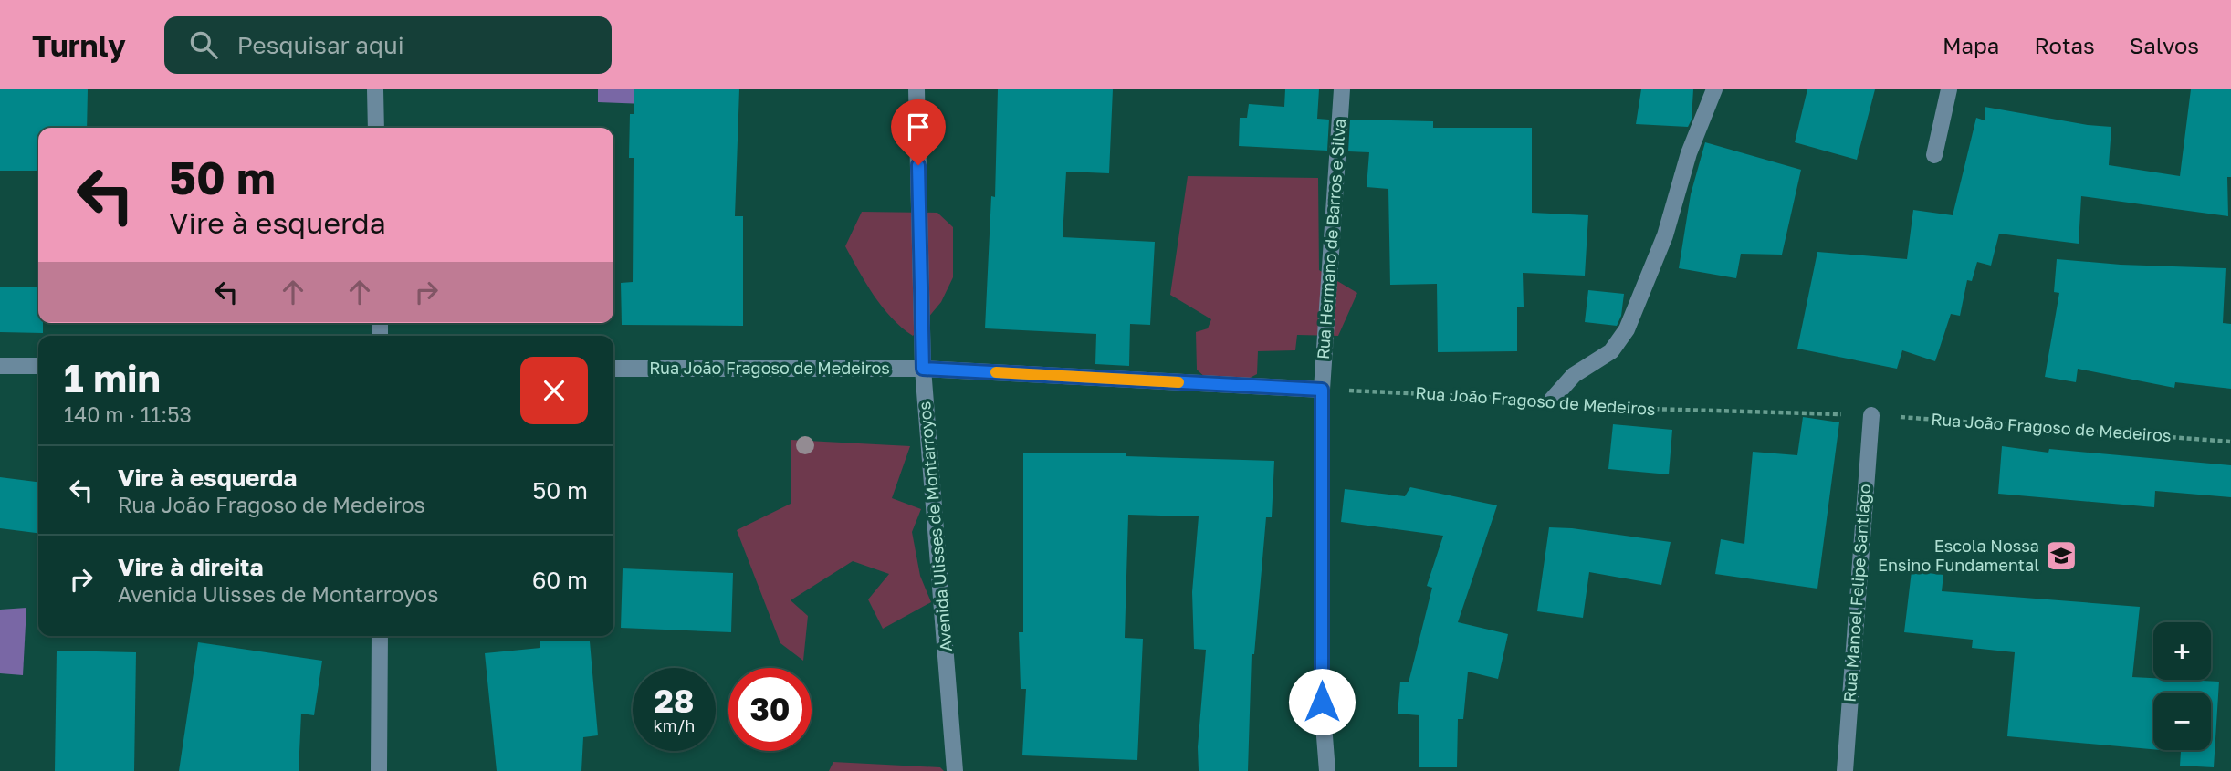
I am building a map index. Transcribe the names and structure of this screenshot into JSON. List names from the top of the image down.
{
  "streets": {
    "street": [
      "Rua Hermano de Barros e Silva",
      "Rua João Fragoso de Medeiros",
      "Avenida Ulisses de Montarroyos",
      "Rua Manoel Felipe Santiago"
    ]
  },
  "crossings": [
    ["Rua Hermano de Barros e Silva", "Rua João Fragoso de Medeiros"],
    ["Rua João Fragoso de Medeiros", "Avenida Ulisses de Montarroyos"],
    ["Rua João Fragoso de Medeiros", "Rua Manoel Felipe Santiago"]
  ],
  "places": {
    "school or university": ["Escola Nossa Ensino Fundamental"]
  },
  "page": {
    "header": "Turnly",
    "search": "Pesquisar aqui",
    "nav": ["Mapa", "Rotas", "Salvos"],
    "turn": ["50 m", "Vire à esquerda"],
    "heading": ["1 min", "140 m · 11:53"],
    "list": [
      {
        "name": "Vire à esquerda",
        "note": "Rua João Fragoso de Medeiros",
        "value": "50 m"
      },
      {
        "name": "Vire à direita",
        "note": "Avenida Ulisses de Montarroyos",
        "value": "60 m"
      }
    ],
    "map_buttons": ["+", "−"],
    "speed": "28 km/h",
    "limit": "30"
  }
}
